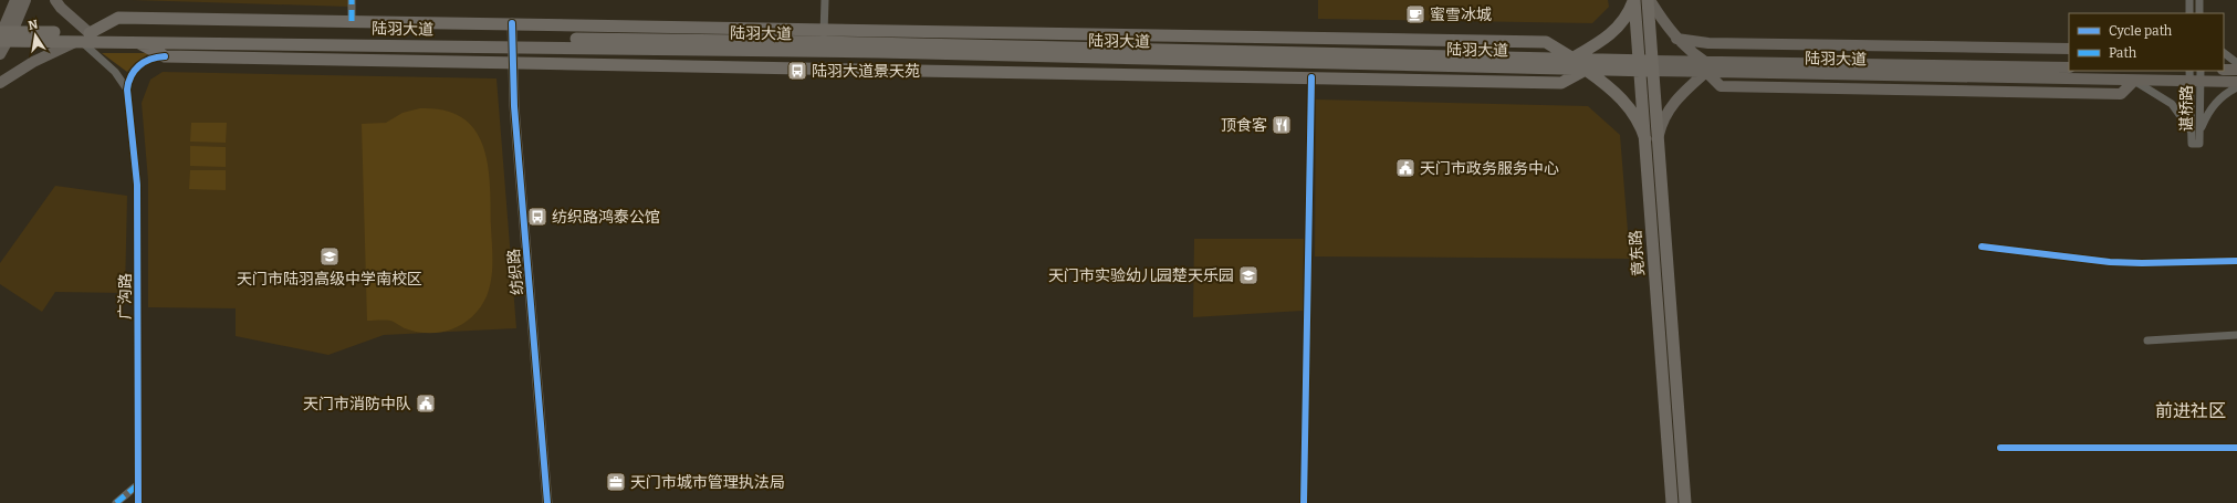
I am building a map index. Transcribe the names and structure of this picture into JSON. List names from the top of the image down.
{
  "streets": {
    "main road": ["陆羽大道", "竟东路"],
    "street": ["谌桥路", "纺织路", "广沟路"]
  },
  "crossings": [
    ["陆羽大道", "谌桥路"],
    ["陆羽大道", "竟东路"],
    ["陆羽大道", "纺织路"]
  ],
  "districts": ["前进社区"],
  "places": {
    "cafe": ["蜜雪冰城"],
    "bus stop": ["陆羽大道景天苑", "纺织路鸿泰公馆"],
    "restaurant": ["顶食客"],
    "public building": ["天门市政务服务中心", "天门市消防中队"],
    "school or university": ["天门市陆羽高级中学南校区", "天门市实验幼儿园楚天乐园"],
    "office": ["天门市城市管理执法局"]
  },
  "legend": ["Cycle path", "Path"],
  "north": "top"
}
